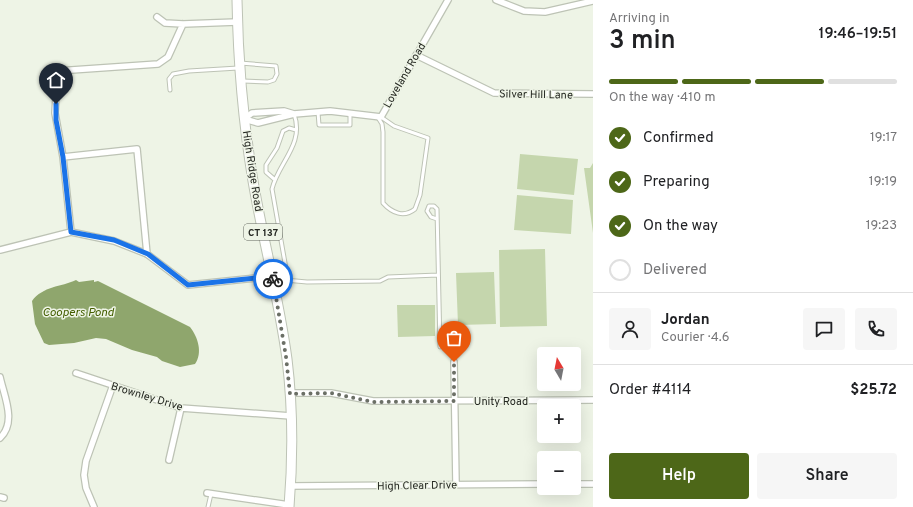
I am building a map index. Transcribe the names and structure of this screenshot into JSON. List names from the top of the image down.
{
  "streets": {
    "main road": ["High Ridge Road", "CT 137"],
    "street": [
      "Loveland Road",
      "Silver Hill Lane",
      "Brownley Drive",
      "Unity Road",
      "High Clear Drive"
    ]
  },
  "crossings": [
    ["Loveland Road", "Silver Hill Lane"],
    ["Loveland Road", "High Ridge Road"],
    ["High Ridge Road", "Brownley Drive"],
    ["High Ridge Road", "Unity Road"],
    ["High Ridge Road", "High Clear Drive"]
  ],
  "water": ["Coopers Pond"],
  "north": "top",
  "page": {
    "heading": ["3 min", "Arriving in", "19:46–19:51"],
    "panel": [
      "Jordan",
      "Courier · 4.6",
      "Order #4114",
      "$25.72"
    ],
    "bar": "On the way · 410 m",
    "list": [
      ["Confirmed", "19:17"],
      ["Preparing", "19:19"],
      ["On the way", "19:23"],
      "Delivered"
    ],
    "map_buttons": ["+", "−"],
    "buttons": ["Help", "Share"]
  }
}
